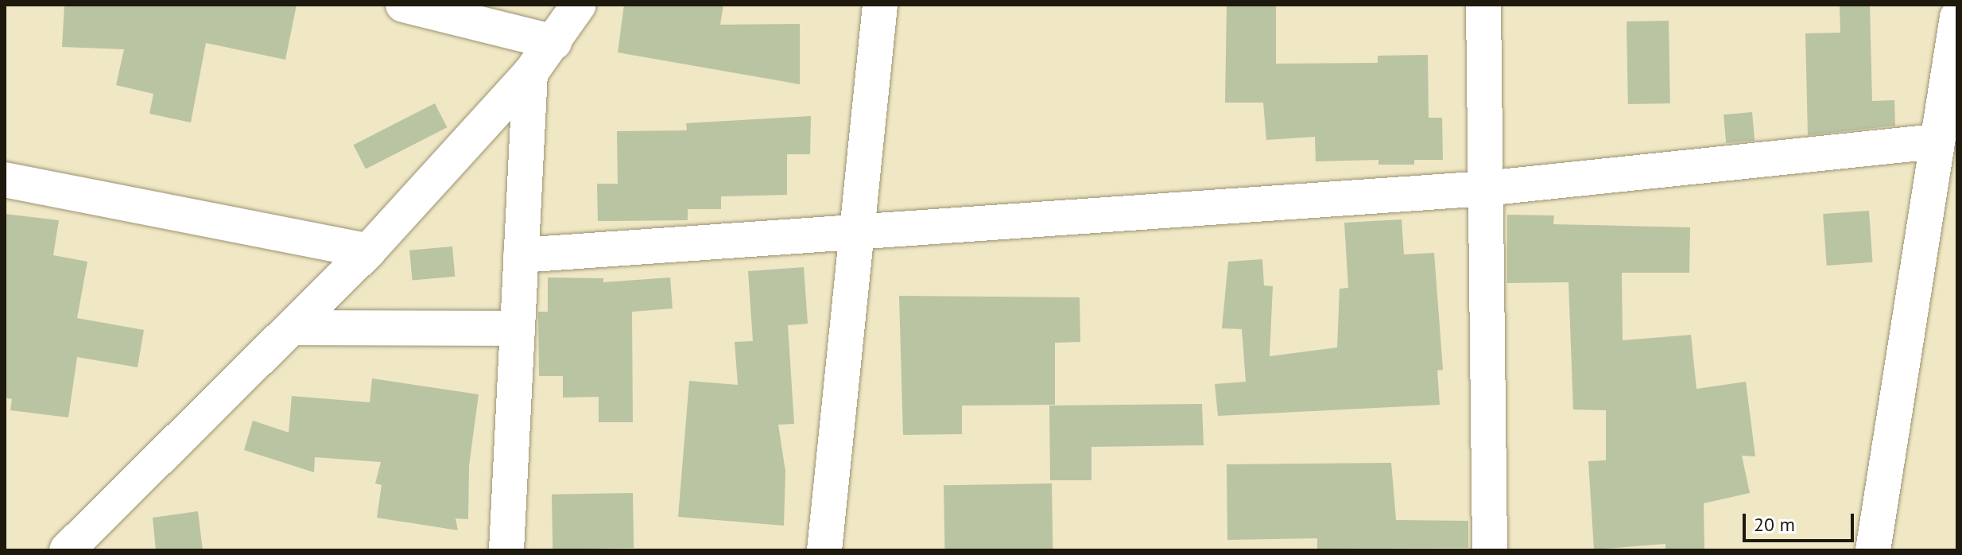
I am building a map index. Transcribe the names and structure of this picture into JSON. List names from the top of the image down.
{
  "scale_bar": "20 m"
}
